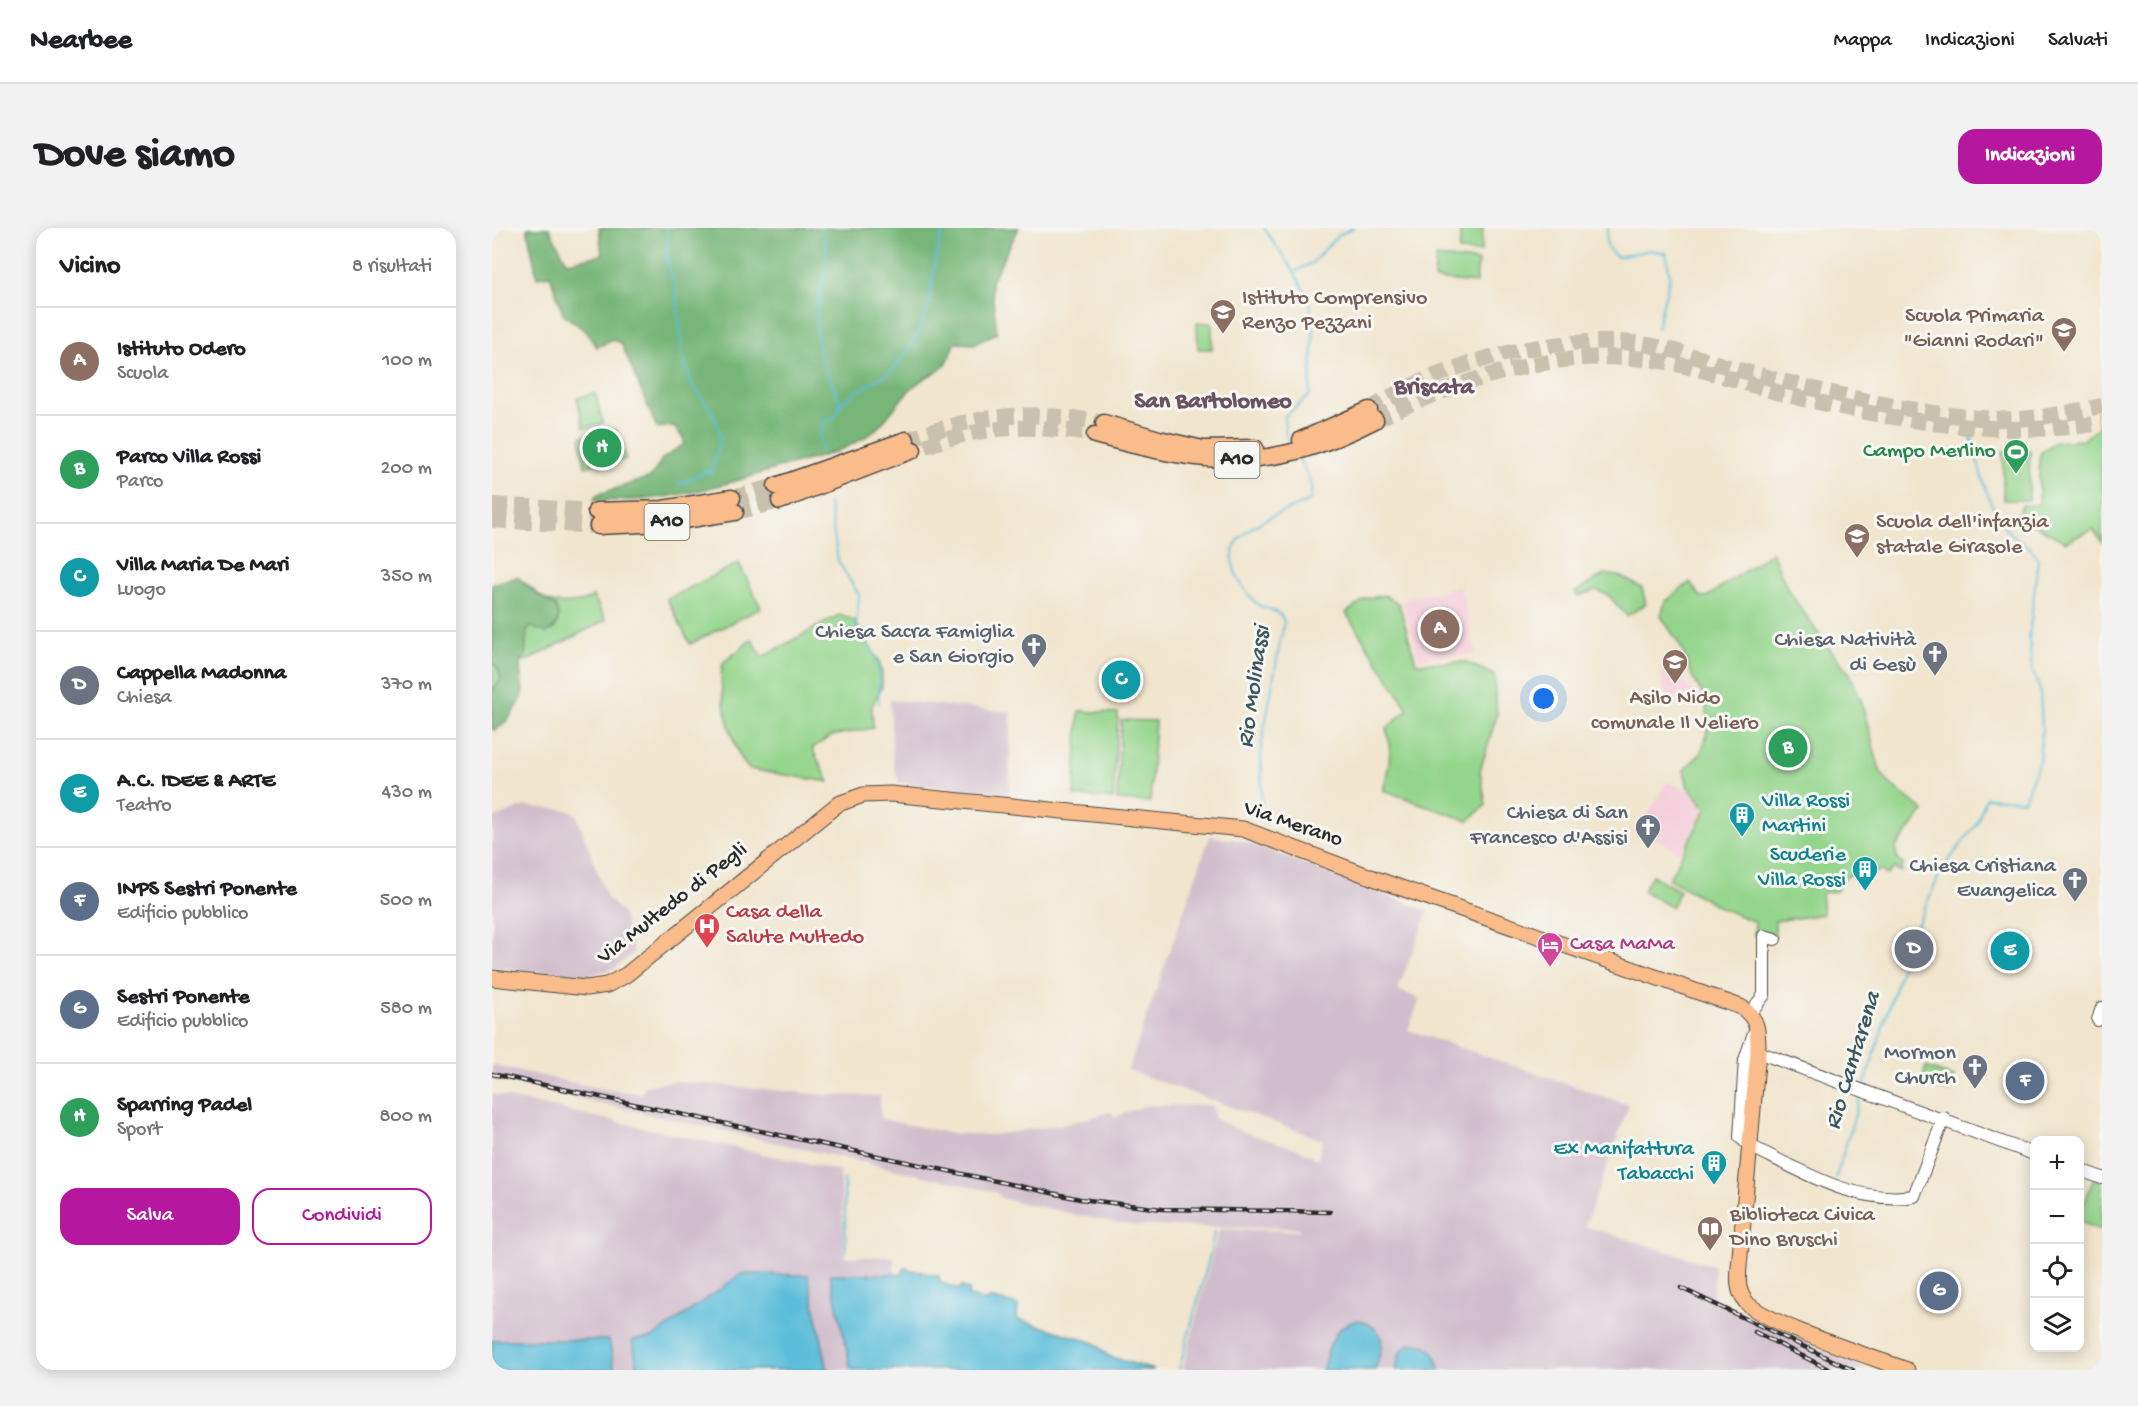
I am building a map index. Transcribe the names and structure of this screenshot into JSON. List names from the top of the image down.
{
  "streets": {
    "highway": ["A10"],
    "main road": ["Via Merano", "Via Multedo di Pegli"]
  },
  "crossings": [
    ["Via Merano", "Via Multedo di Pegli"]
  ],
  "districts": ["Briscata", "San Bartolomeo"],
  "water": ["Rio Molinassi", "Rio Cantarena"],
  "places": {
    "school or university": [
      "Istituto Comprensivo Renzo Pezzani",
      "Scuola Primaria \"Gianni Rodari\"",
      "Scuola dell'infanzia statale Girasole",
      "Asilo Nido comunale Il Veliero"
    ],
    "sports": ["Campo Merlino"],
    "church": [
      "Chiesa Sacra Famiglia e San Giorgio",
      "Chiesa Natività di Gesù",
      "Chiesa di San Francesco d'Assisi",
      "Chiesa Cristiana Evangelica",
      "Mormon Church"
    ],
    "building": ["Villa Rossi Martini", "Scuderie Villa Rossi", "Ex Manifattura Tabacchi"],
    "hospital": ["Casa della Salute Multedo"],
    "hotel": ["Casa MaMa"],
    "library": ["Biblioteca Civica Dino Bruschi"]
  },
  "page": {
    "header": "Nearbee",
    "nav": ["Mappa", "Indicazioni", "Salvati"],
    "buttons": [
      "Indicazioni",
      ["Salva", "Condividi"]
    ],
    "title": "Dove siamo",
    "heading": ["Vicino", "8 risultati"],
    "list": [
      {
        "mark": "A",
        "name": "Istituto Odero",
        "note": "Scuola",
        "value": "100 m"
      },
      {
        "mark": "B",
        "name": "Parco Villa Rossi",
        "note": "Parco",
        "value": "200 m"
      },
      {
        "mark": "C",
        "name": "Villa Maria De Mari",
        "note": "Luogo",
        "value": "350 m"
      },
      {
        "mark": "D",
        "name": "Cappella Madonna",
        "note": "Chiesa",
        "value": "370 m"
      },
      {
        "mark": "E",
        "name": "A.C. IDEE & ARTE",
        "note": "Teatro",
        "value": "430 m"
      },
      {
        "mark": "F",
        "name": "INPS Sestri Ponente",
        "note": "Edificio pubblico",
        "value": "500 m"
      },
      {
        "mark": "G",
        "name": "Sestri Ponente",
        "note": "Edificio pubblico",
        "value": "580 m"
      },
      {
        "mark": "H",
        "name": "Sparring Padel",
        "note": "Sport",
        "value": "800 m"
      }
    ],
    "pins": [
      "H",
      "A",
      "C",
      "B",
      "D",
      "E",
      "F",
      "G"
    ],
    "map_buttons": ["+", "−"]
  }
}
